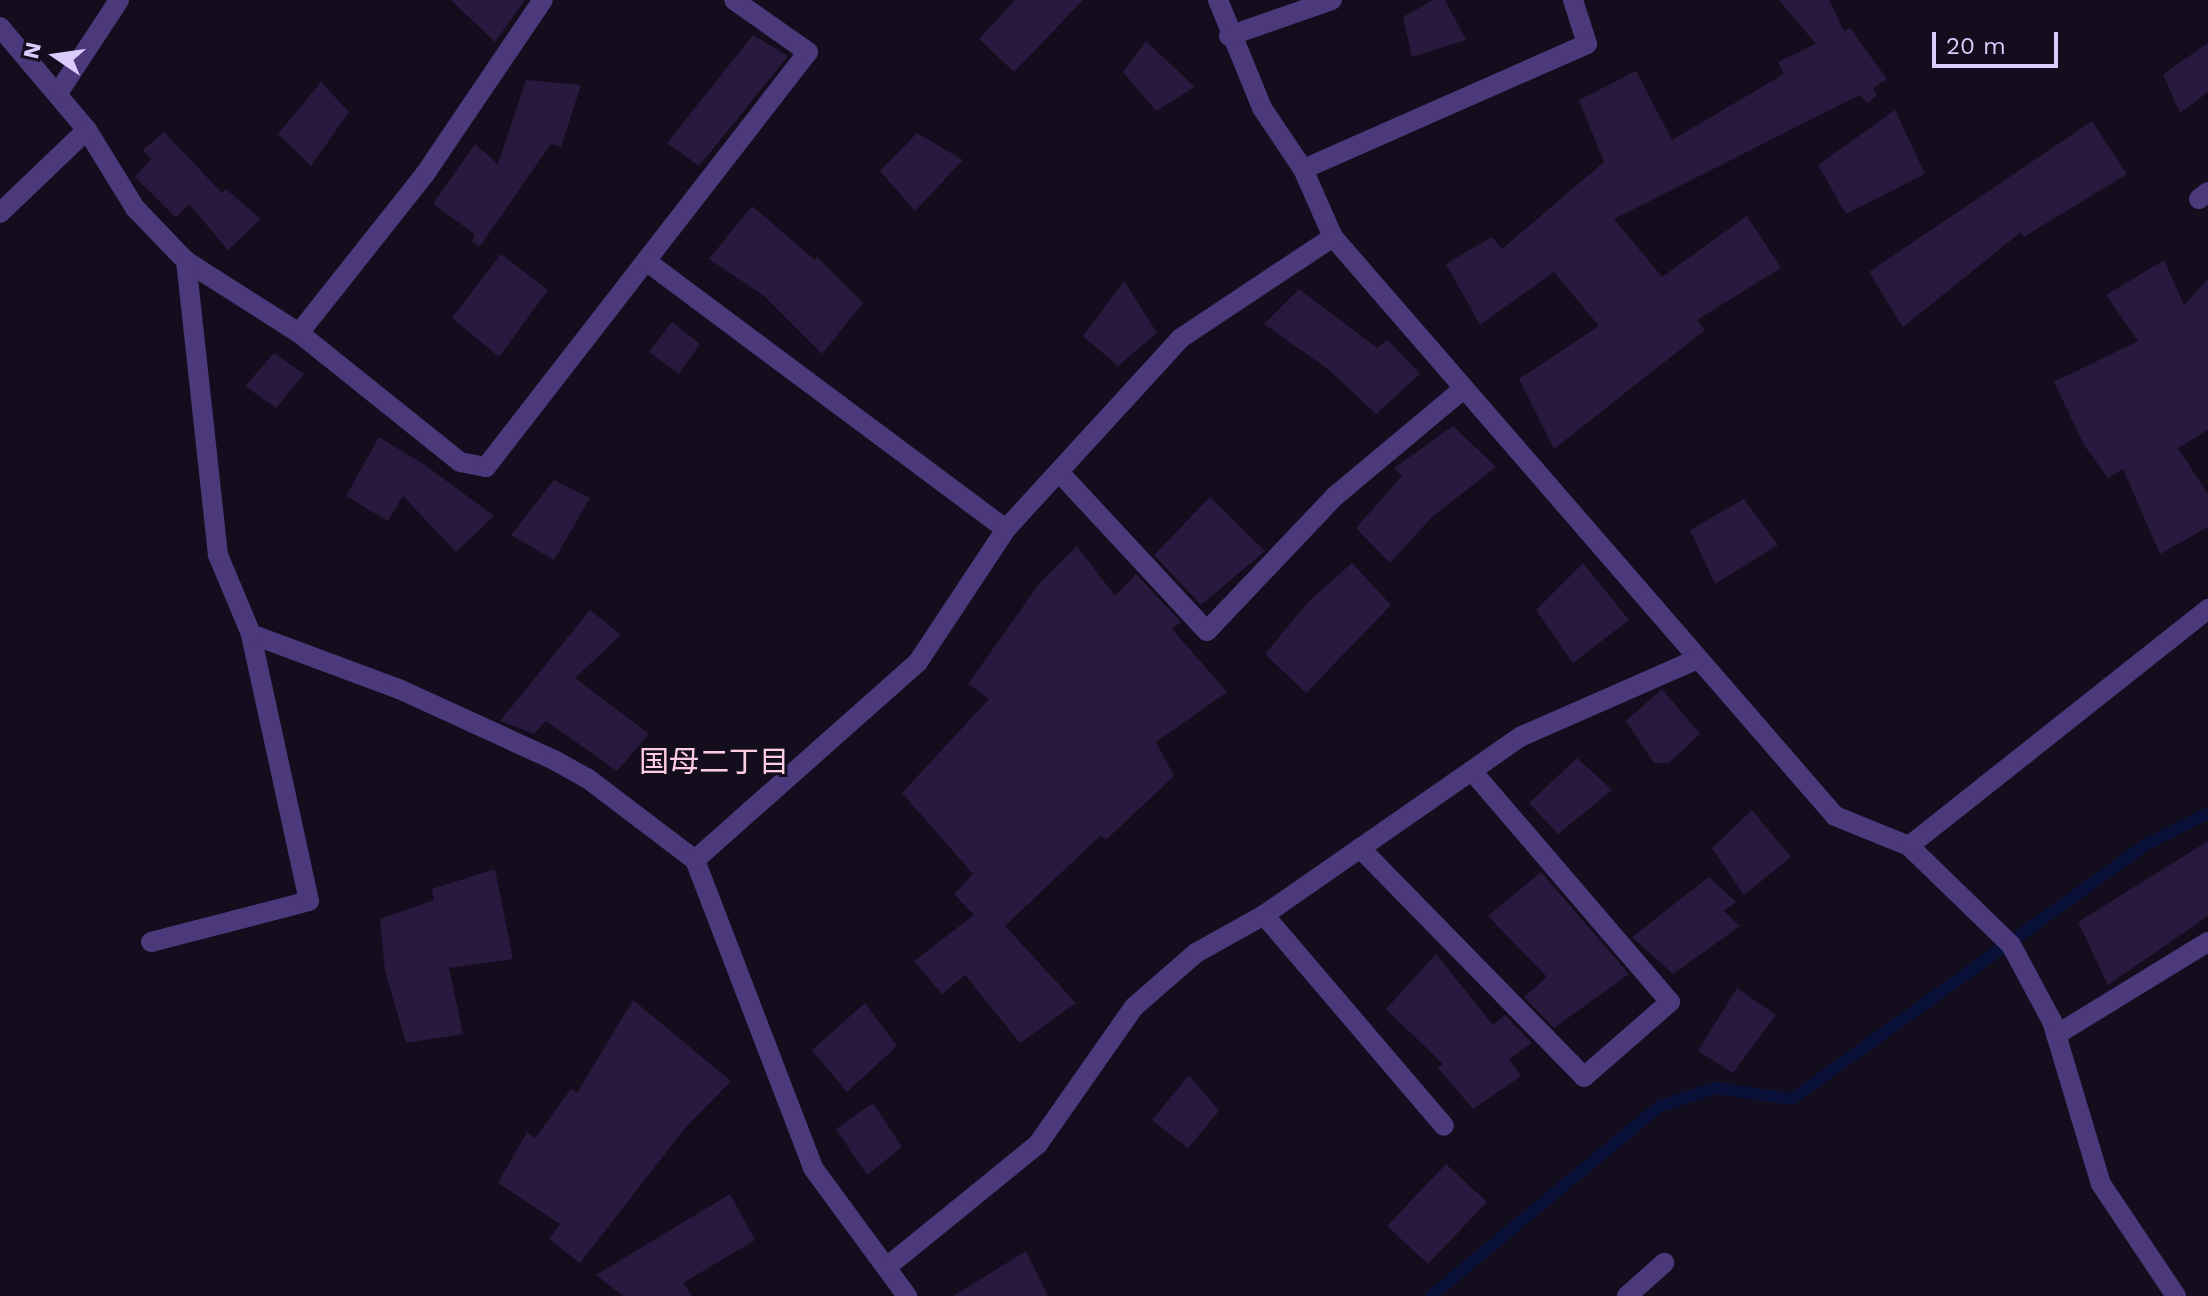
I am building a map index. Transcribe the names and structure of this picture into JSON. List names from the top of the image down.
{
  "districts": ["国母二丁目"],
  "scale_bar": "20 m",
  "north": "left"
}
